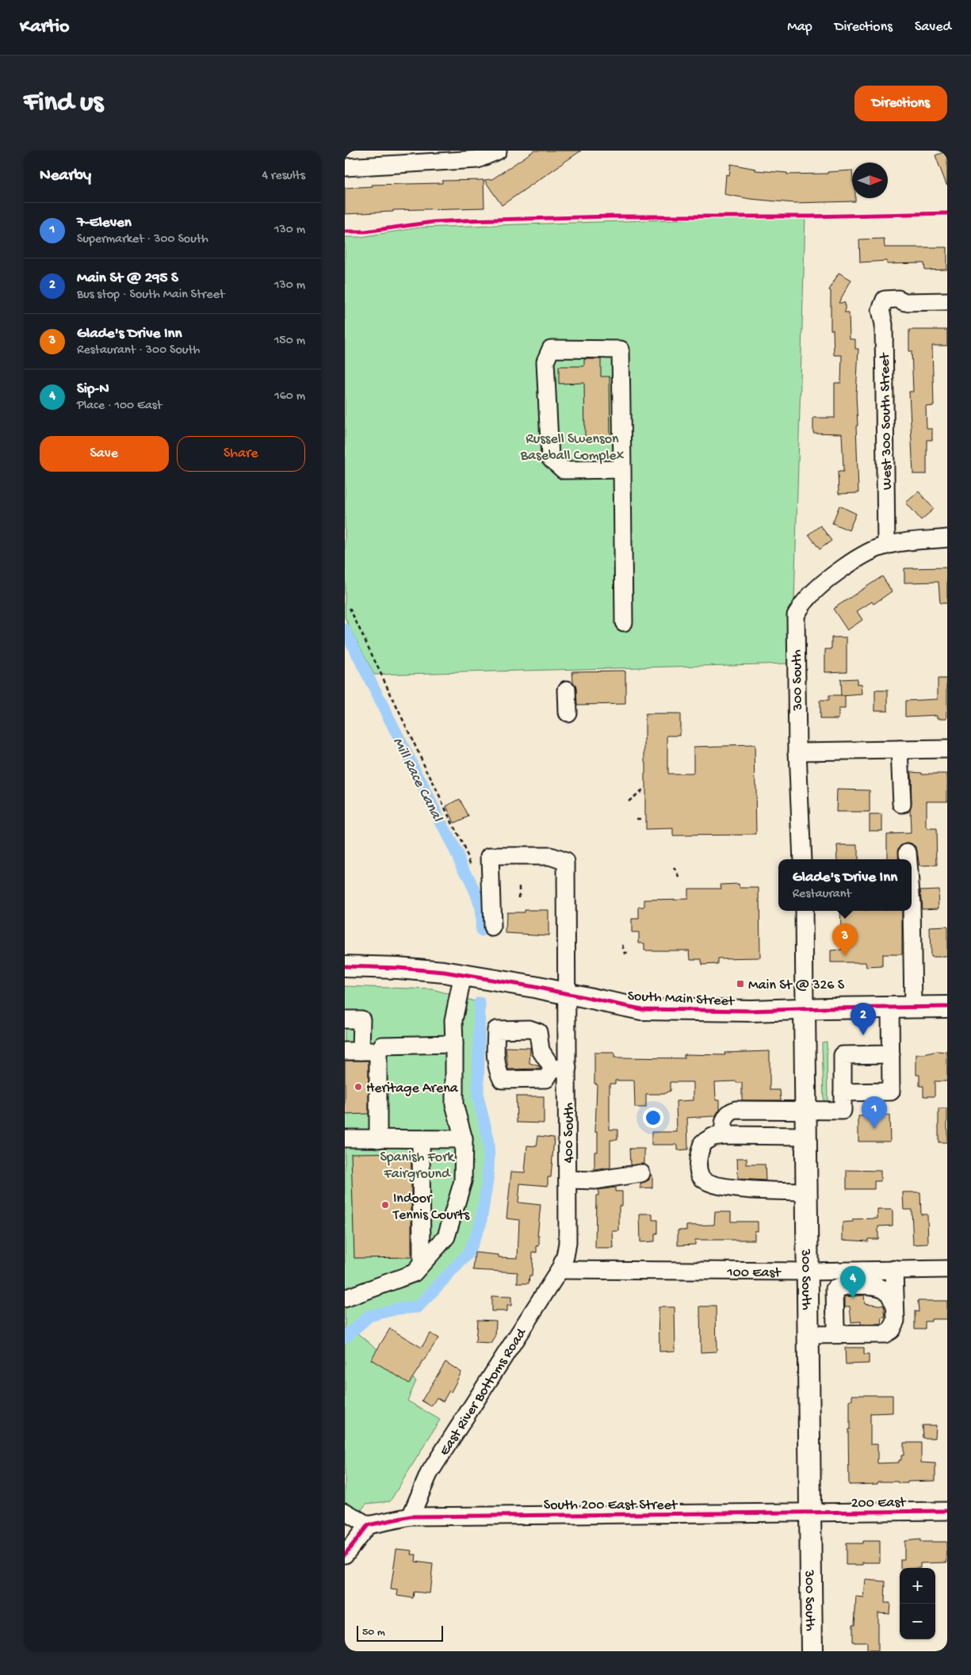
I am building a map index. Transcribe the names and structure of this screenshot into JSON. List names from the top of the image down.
{
  "streets": {
    "main road": ["300 South", "South Main Street"],
    "street": [
      "West 300 South Street",
      "400 South",
      "100 East",
      "East River Bottoms Road",
      "200 East",
      "South 200 East Street"
    ]
  },
  "crossings": [
    ["West 300 South Street", "300 South"],
    ["300 South", "South Main Street"],
    ["300 South", "100 East"],
    ["300 South", "200 East"],
    ["300 South", "South 200 East Street"],
    ["South Main Street", "400 South"],
    ["400 South", "100 East"],
    ["400 South", "East River Bottoms Road"],
    ["100 East", "East River Bottoms Road"],
    ["East River Bottoms Road", "South 200 East Street"],
    ["200 East", "South 200 East Street"]
  ],
  "water": ["Mill Race Canal"],
  "parks": ["Russell Swenson Baseball Complex", "Spanish Fork Fairground"],
  "places": {
    "transit": ["Main St @ 326 S"],
    "other": ["Heritage Arena", "Indoor Tennis Courts"]
  },
  "scale_bar": "50 m",
  "north": "right",
  "page": {
    "header": "Kartio",
    "nav": ["Map", "Directions", "Saved"],
    "buttons": [
      "Directions",
      ["Save", "Share"]
    ],
    "title": "Find us",
    "heading": ["Nearby", "4 results"],
    "list": [
      {
        "mark": "1",
        "name": "7-Eleven",
        "note": "Supermarket · 300 South",
        "value": "130 m"
      },
      {
        "mark": "2",
        "name": "Main St @ 295 S",
        "note": "Bus stop · South Main Street",
        "value": "130 m"
      },
      {
        "mark": "3",
        "name": "Glade's Drive Inn",
        "note": "Restaurant · 300 South",
        "value": "150 m"
      },
      {
        "mark": "4",
        "name": "Sip-N",
        "note": "Place · 100 East",
        "value": "160 m"
      }
    ],
    "popup": ["Glade's Drive Inn", "Restaurant"],
    "pins": [
      "3",
      "2",
      "1",
      "4"
    ],
    "map_buttons": ["+", "−"],
    "scale": "50 m"
  }
}
